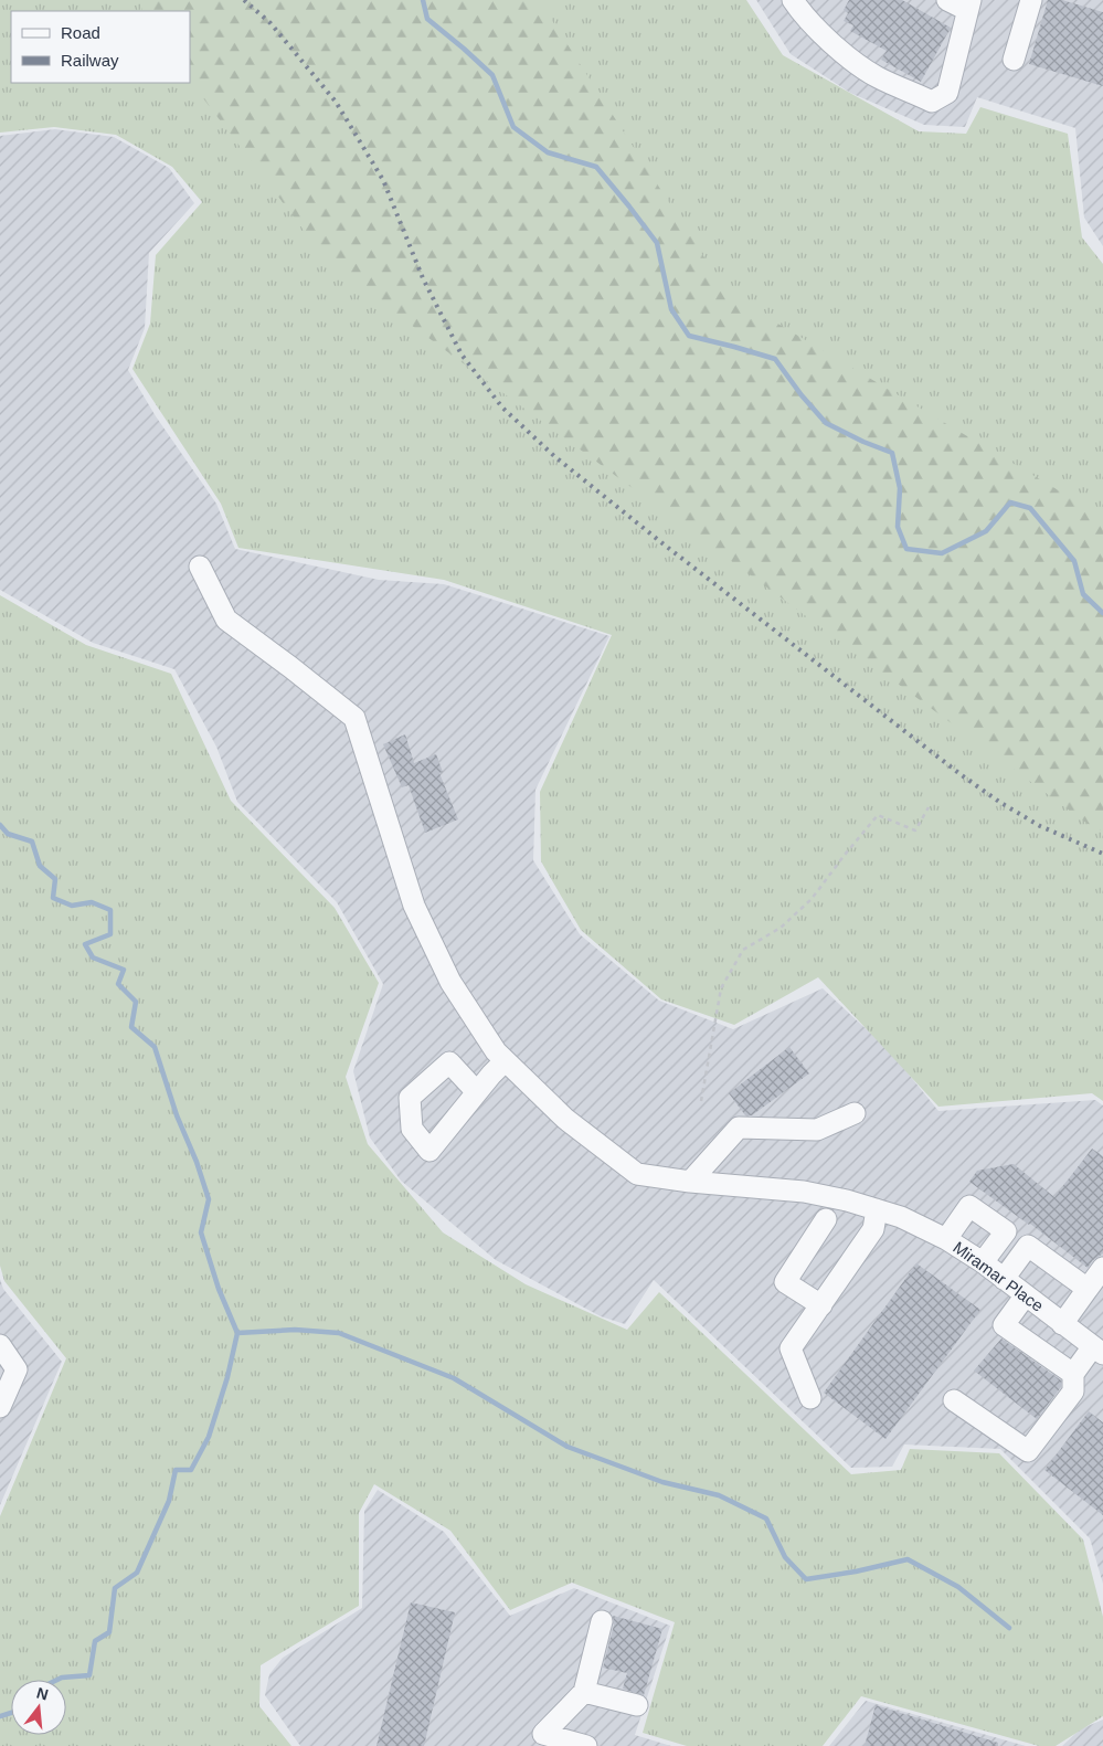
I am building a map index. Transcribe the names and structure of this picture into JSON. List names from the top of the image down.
{
  "streets": {
    "street": ["Miramar Place"]
  },
  "legend": ["Road", "Railway"],
  "north": "top"
}
